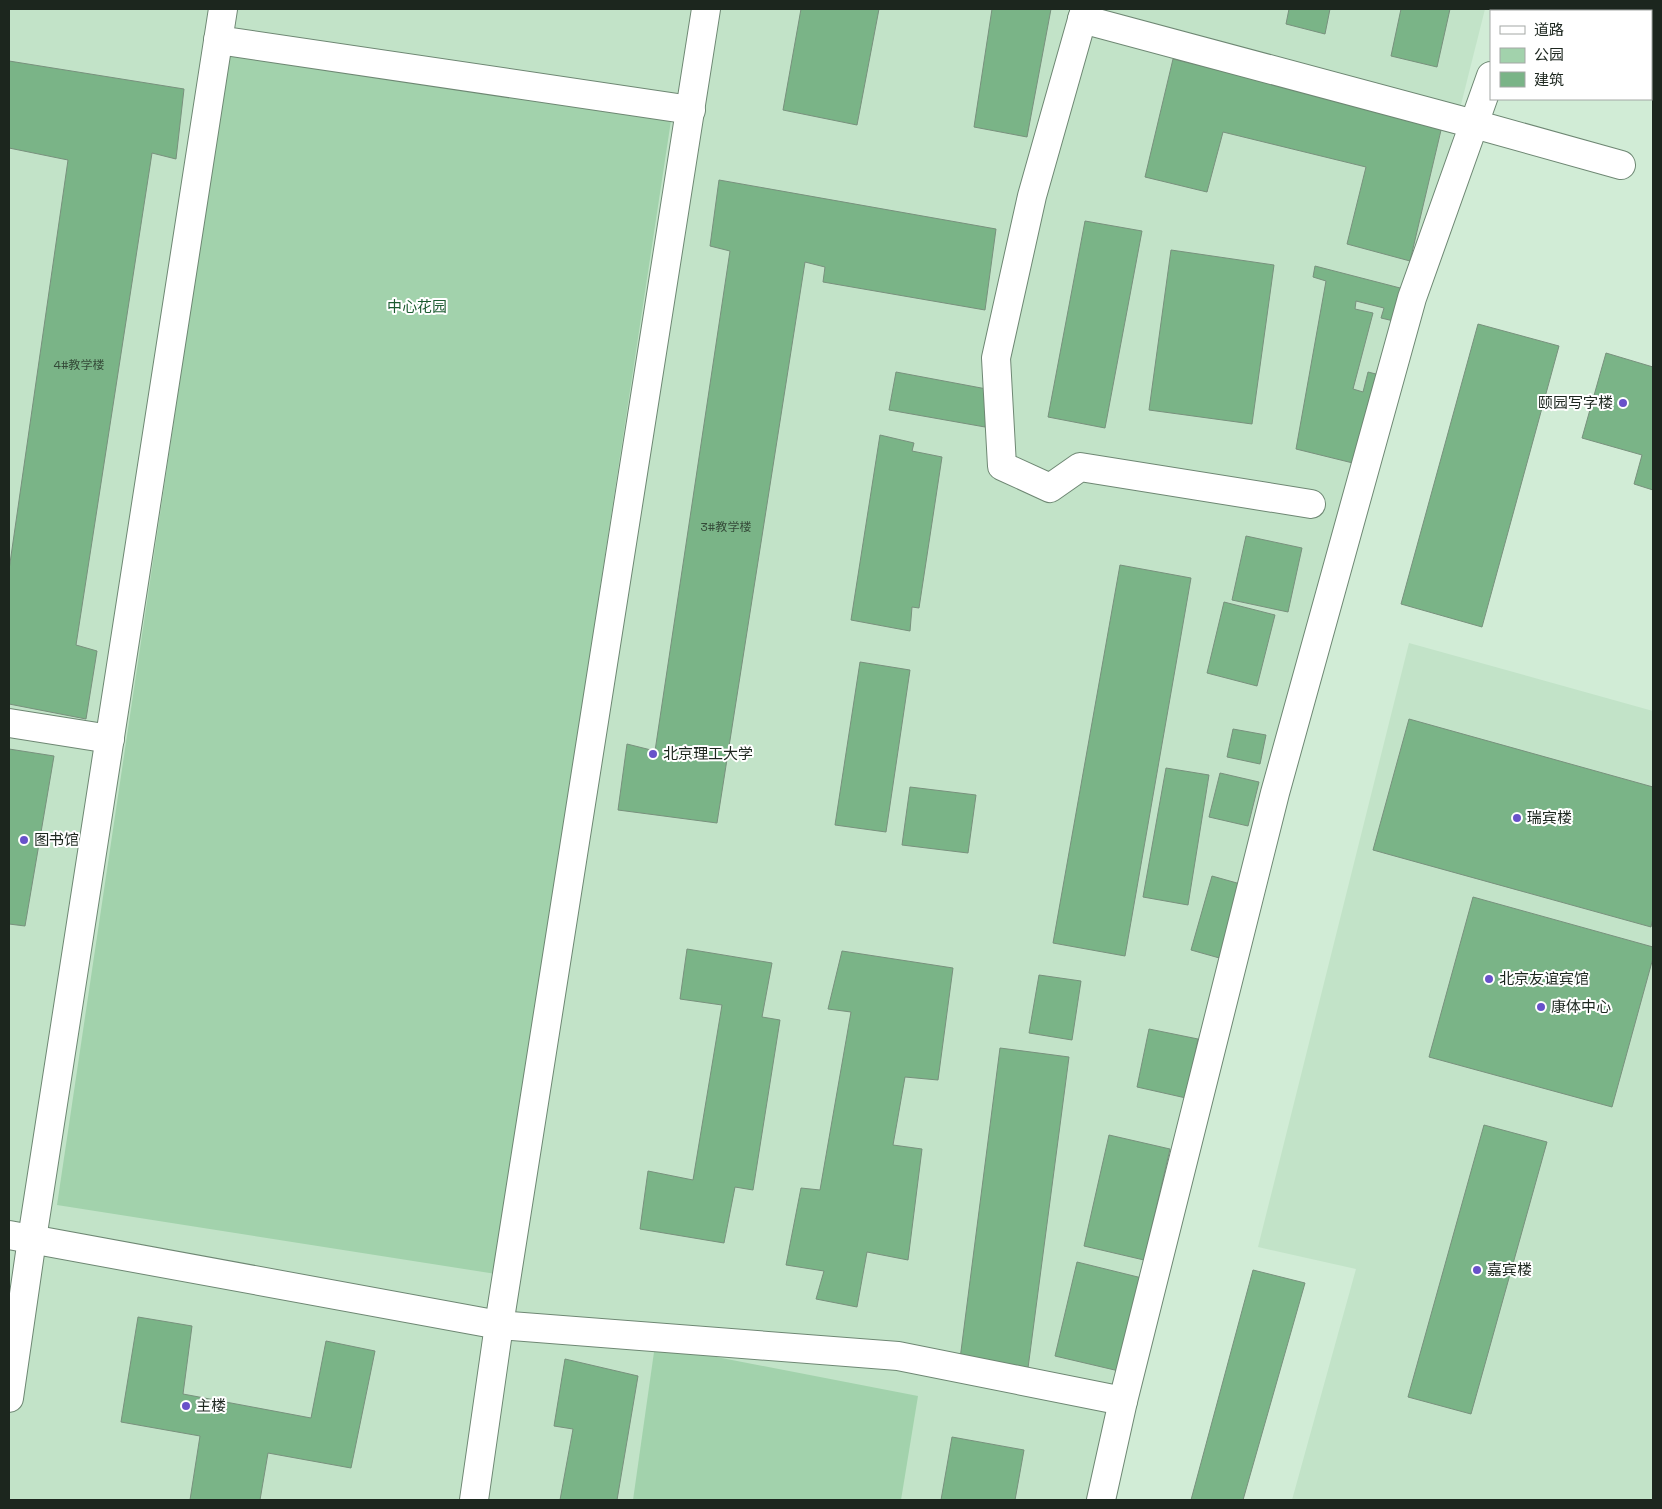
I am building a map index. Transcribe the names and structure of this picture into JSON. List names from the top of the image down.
{
  "parks": ["中心花园"],
  "places": [
    "颐园写字楼",
    "北京理工大学",
    "瑞宾楼",
    "图书馆",
    "北京友谊宾馆",
    "康体中心",
    "嘉宾楼",
    "主楼"
  ],
  "house_numbers": ["4#教学楼", "3#教学楼"],
  "legend": ["道路", "公园", "建筑"]
}
